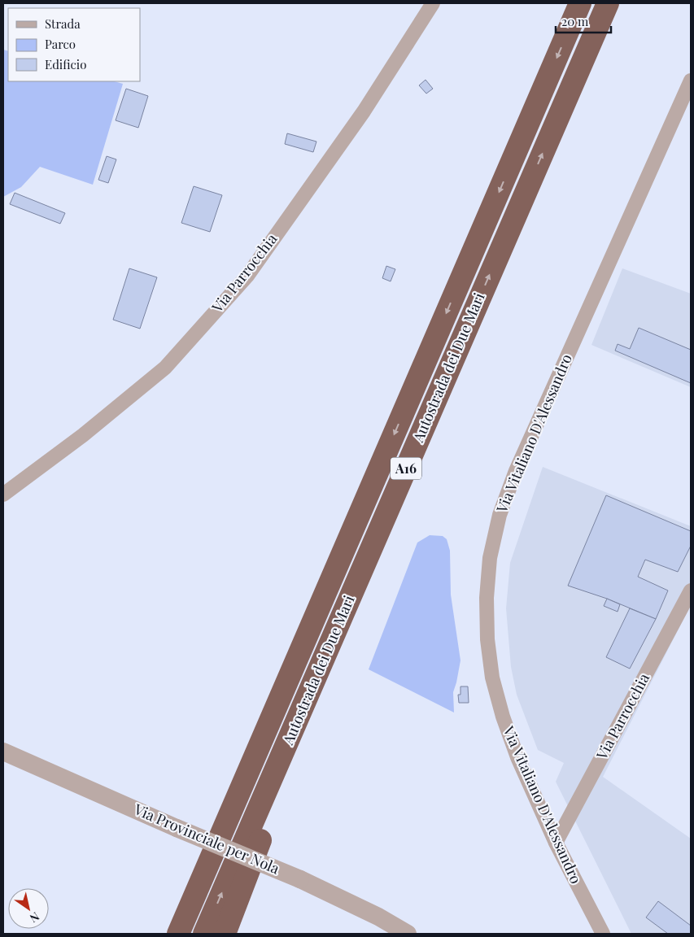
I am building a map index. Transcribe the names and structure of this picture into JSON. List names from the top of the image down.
{
  "streets": {
    "highway": ["Autostrada dei Due Mari", "A16"],
    "street": ["Via Parrocchia", "Via Vitaliano D'Alessandro", "Via Provinciale per Nola"]
  },
  "crossings": [
    ["Via Parrocchia", "Via Vitaliano D'Alessandro"]
  ],
  "legend": ["Strada", "Parco", "Edificio"],
  "scale_bar": "20 m",
  "north": "bottom right"
}
